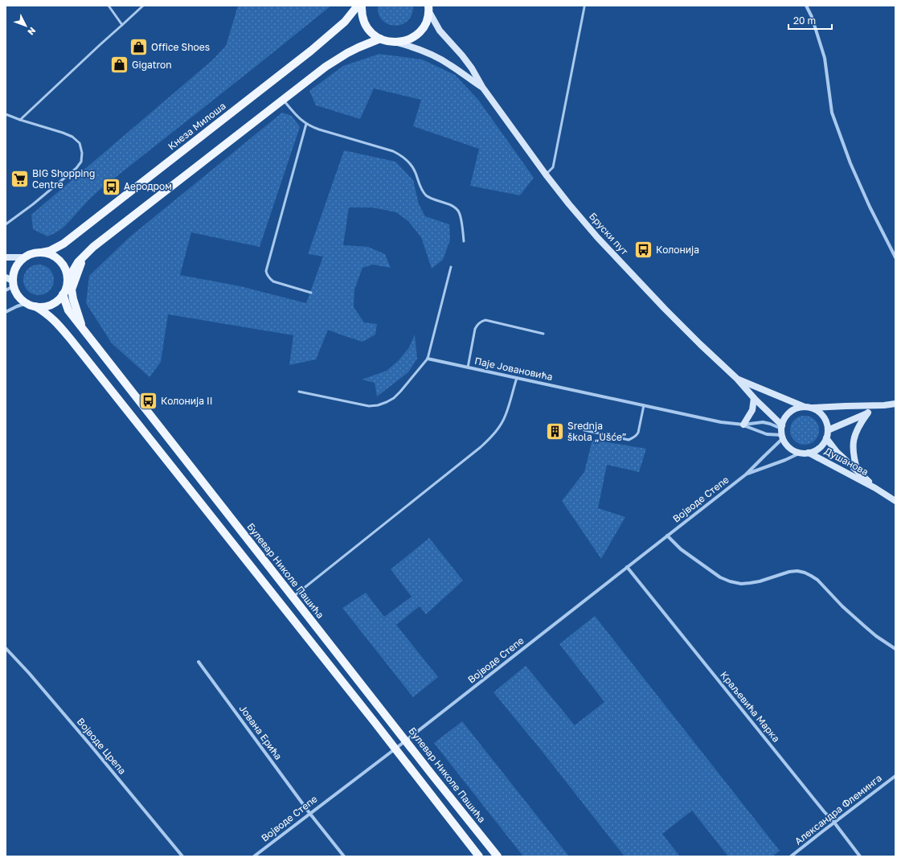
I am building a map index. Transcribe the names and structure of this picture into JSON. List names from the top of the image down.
{
  "streets": {
    "main road": [
      "Кнеза Милоша",
      "Бруски пут",
      "Душанова",
      "Булевар Николе Пашића"
    ],
    "street": [
      "Паје Јовановића",
      "Војводе Степе",
      "Краљевића Марка",
      "Јована Ерића",
      "Војводе Црепа",
      "Александра Флеминга"
    ]
  },
  "crossings": [
    ["Кнеза Милоша", "Булевар Николе Пашића"],
    ["Бруски пут", "Душанова"],
    ["Бруски пут", "Војводе Степе"],
    ["Душанова", "Војводе Степе"],
    ["Војводе Степе", "Булевар Николе Пашића"],
    ["Војводе Степе", "Краљевића Марка"],
    ["Војводе Степе", "Јована Ерића"],
    ["Краљевића Марка", "Александра Флеминга"]
  ],
  "places": {
    "shop": ["Office Shoes", "Gigatron"],
    "supermarket": ["BIG Shopping Centre"],
    "bus stop": ["Аеродром", "Колонија", "Колонија II"],
    "building": ["Srednja škola „Ušće”"]
  },
  "scale_bar": "20 m",
  "north": "bottom right"
}
